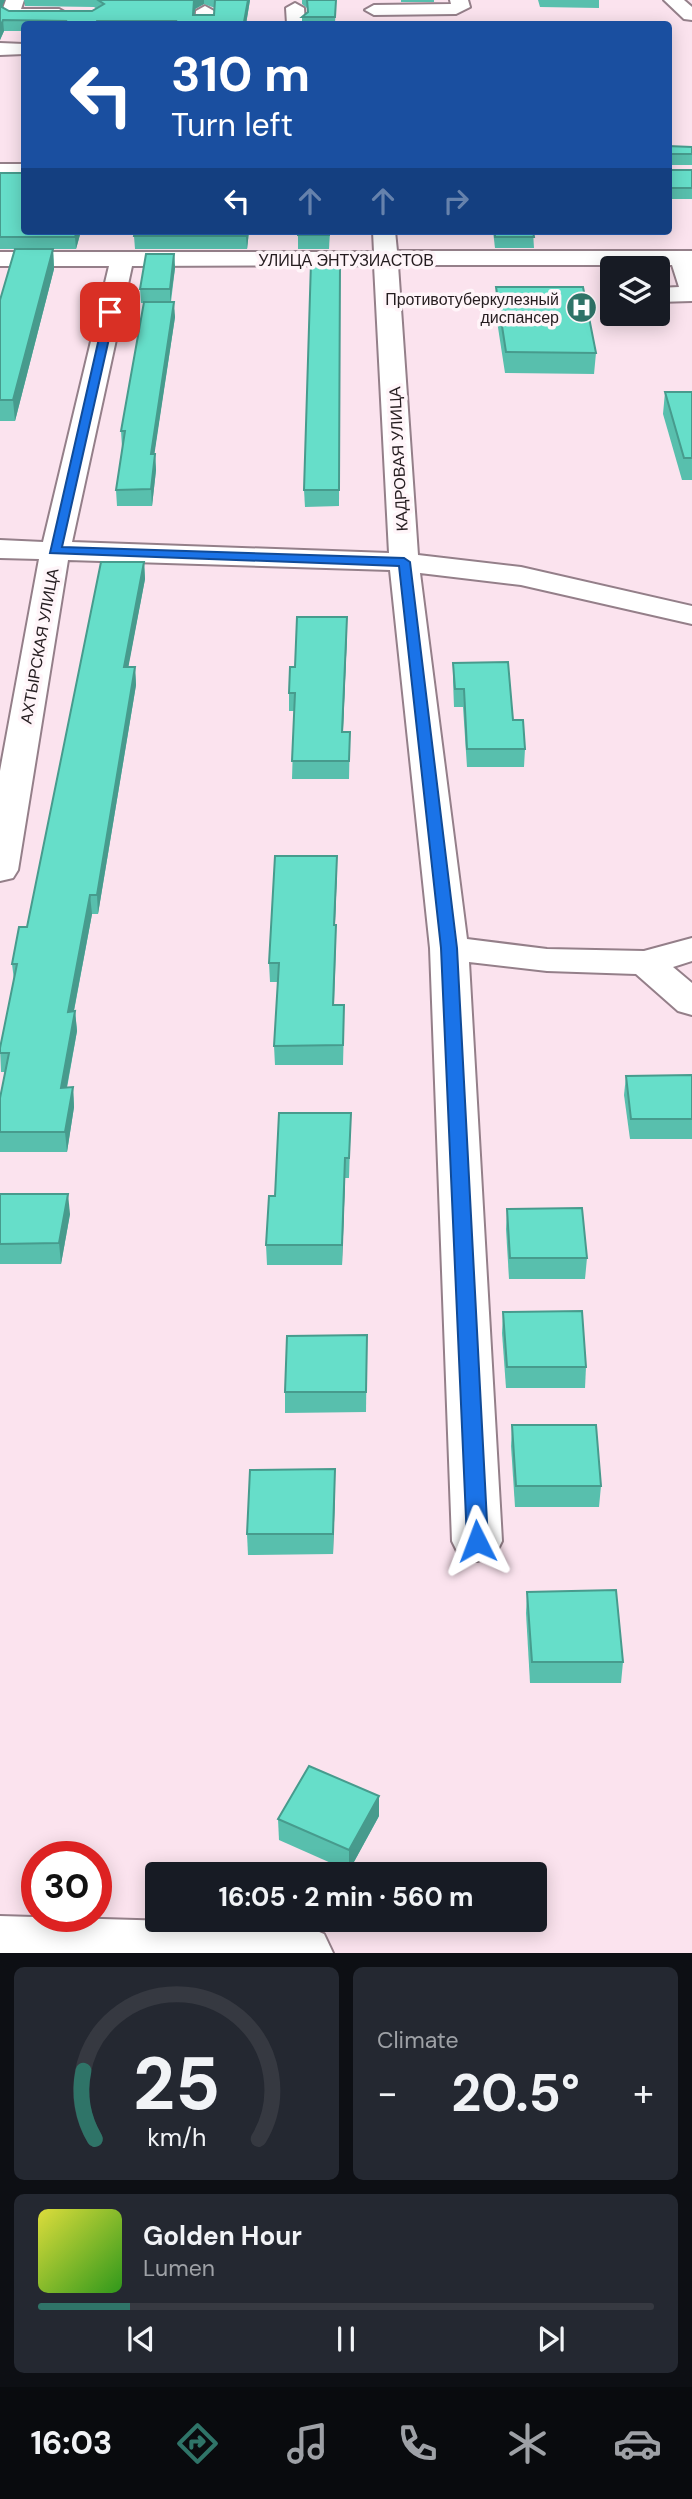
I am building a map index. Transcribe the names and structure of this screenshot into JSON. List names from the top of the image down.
{
  "streets": {
    "street": ["УЛИЦА ЭНТУЗИАСТОВ", "КАДРОВАЯ УЛИЦА", "АХТЫРСКАЯ УЛИЦА"]
  },
  "crossings": [
    ["УЛИЦА ЭНТУЗИАСТОВ", "КАДРОВАЯ УЛИЦА"],
    ["УЛИЦА ЭНТУЗИАСТОВ", "АХТЫРСКАЯ УЛИЦА"]
  ],
  "places": {
    "hospital": ["Противотуберкулезный диспансер"]
  },
  "page": {
    "turn": ["310 m", "Turn left"],
    "limit": "30",
    "trip": "16:05 · 2 min · 560 m",
    "tile": "Climate",
    "heat": ["−", "20.5°", "+"],
    "song": ["Golden Hour", "Lumen"],
    "tabs": "16:03",
    "gauge": ["25", "km/h"]
  }
}
